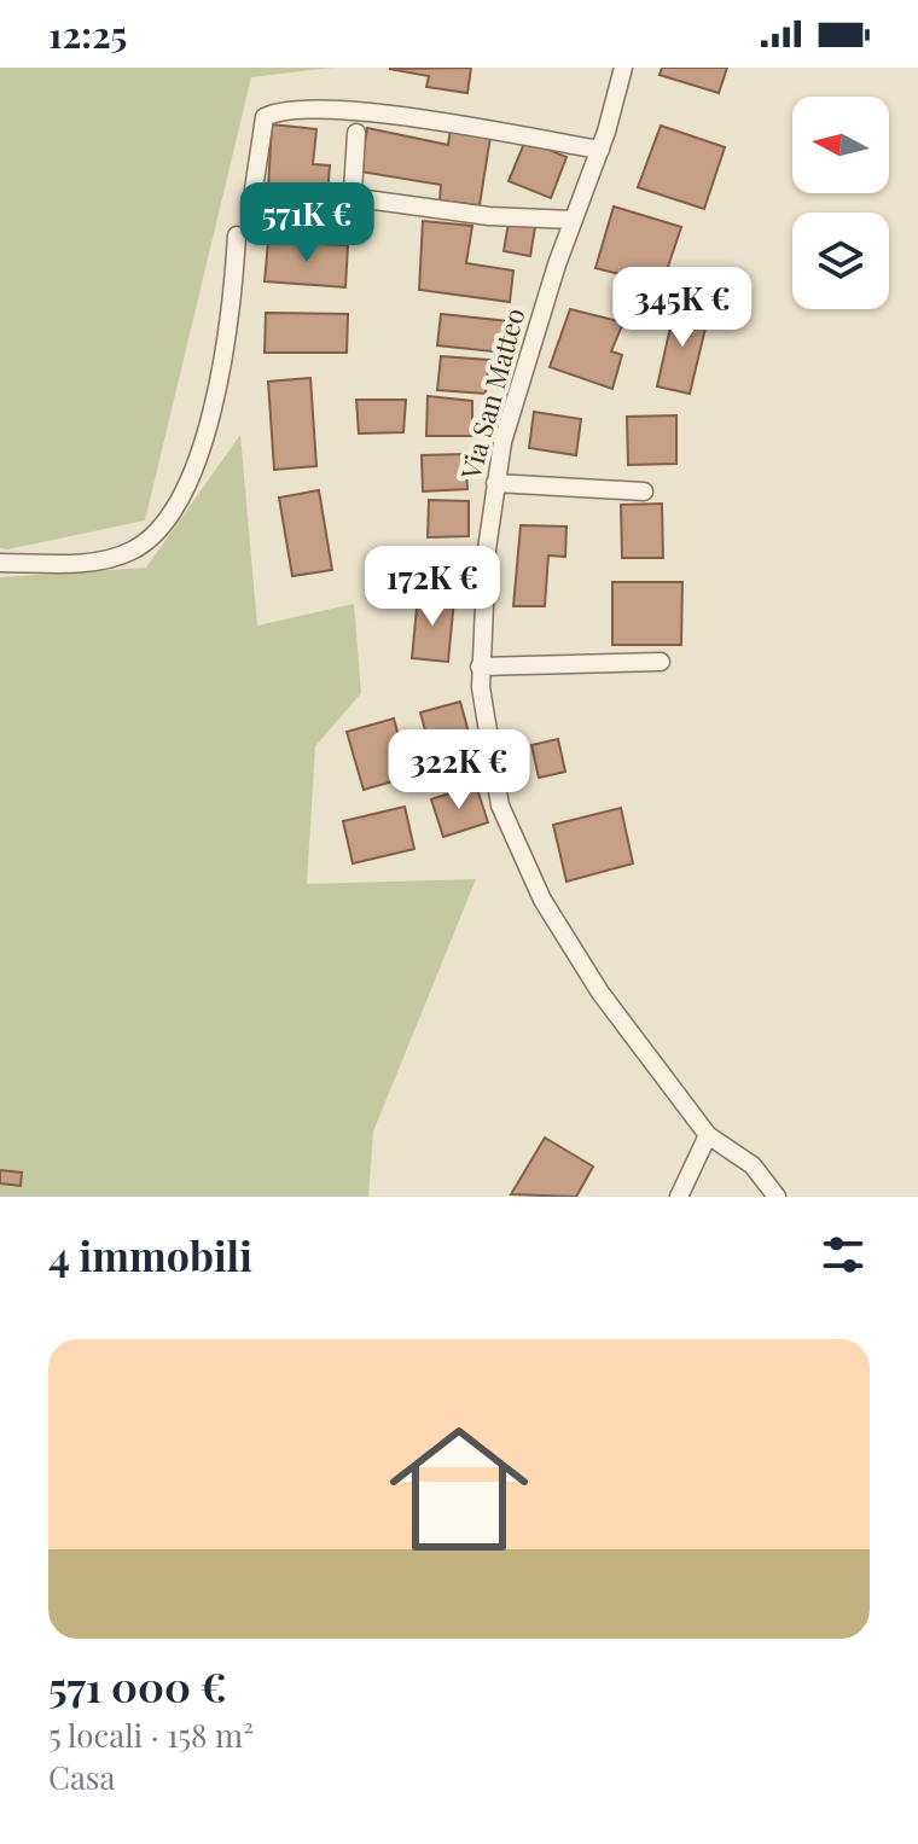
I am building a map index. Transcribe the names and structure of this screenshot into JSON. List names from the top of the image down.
{
  "streets": {
    "street": ["Via San Matteo"]
  },
  "north": "left",
  "page": {
    "status": "12:25",
    "price": [
      "571K €",
      "345K €",
      "172K €",
      "322K €"
    ],
    "heading": "4 immobili",
    "list": [
      {
        "name": "571 000 €",
        "note": "5 locali · 158 m² · Casa"
      }
    ]
  }
}
